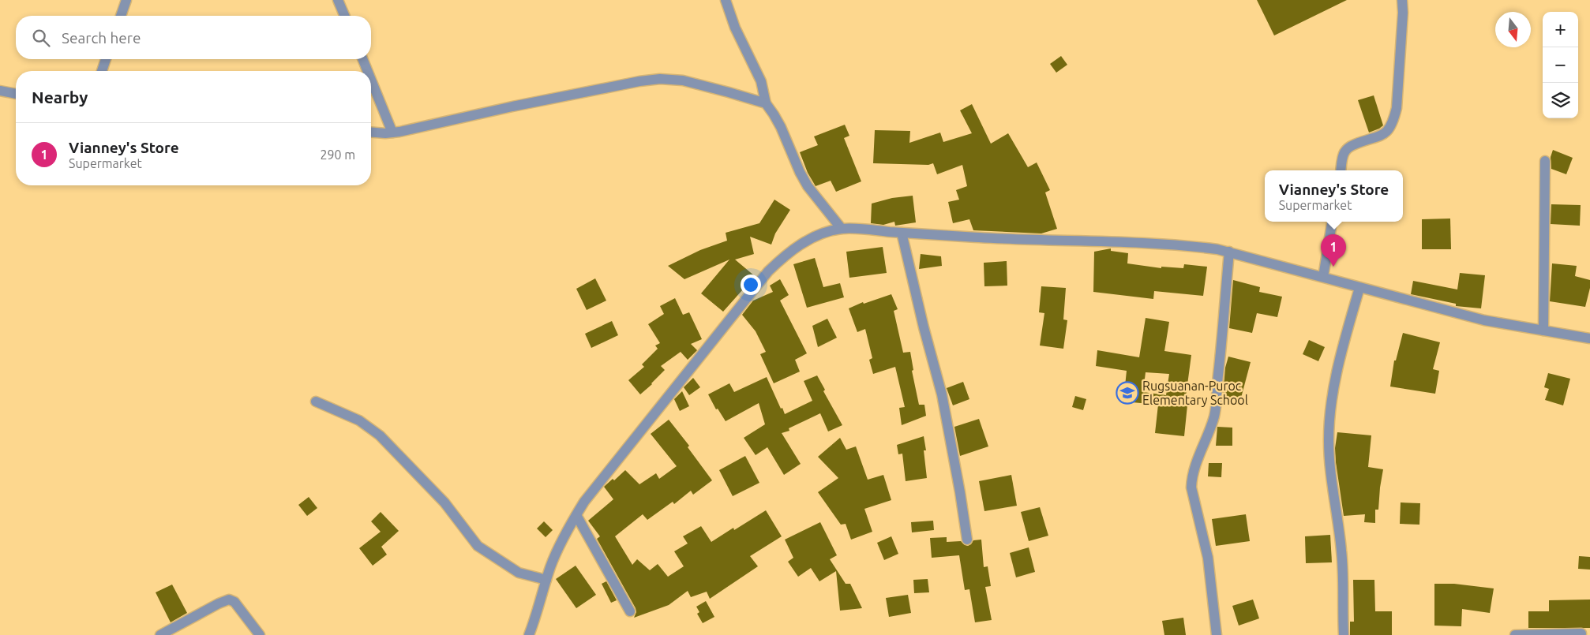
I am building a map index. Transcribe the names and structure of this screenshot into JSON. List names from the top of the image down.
{
  "places": {
    "school or university": ["Rugsuanan-Puroc Elementary School"]
  },
  "north": "bottom",
  "page": {
    "map_buttons": ["+", "−"],
    "search": "Search here",
    "heading": "Nearby",
    "list": [
      {
        "mark": "1",
        "name": "Vianney's Store",
        "note": "Supermarket",
        "value": "290 m"
      }
    ],
    "popup": ["Vianney's Store", "Supermarket"],
    "pins": "1"
  }
}
